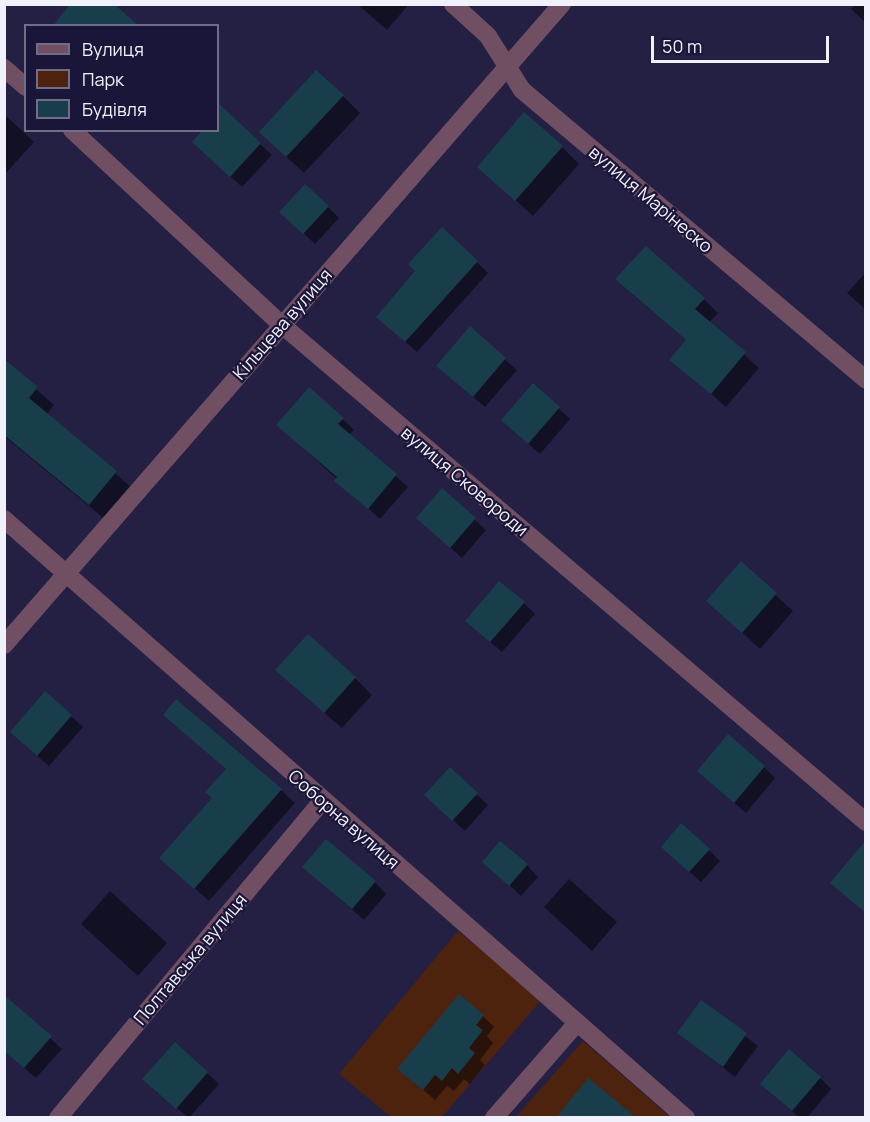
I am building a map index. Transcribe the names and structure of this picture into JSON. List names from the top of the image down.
{
  "streets": {
    "street": [
      "вулиця Марінеско",
      "Кільцева вулиця",
      "вулиця Сковороди",
      "Соборна вулиця",
      "Полтавська вулиця"
    ]
  },
  "crossings": [
    ["вулиця Марінеско", "Кільцева вулиця"],
    ["Кільцева вулиця", "вулиця Сковороди"],
    ["Кільцева вулиця", "Соборна вулиця"],
    ["Соборна вулиця", "Полтавська вулиця"]
  ],
  "legend": ["Вулиця", "Парк", "Будівля"],
  "scale_bar": "50 m"
}
